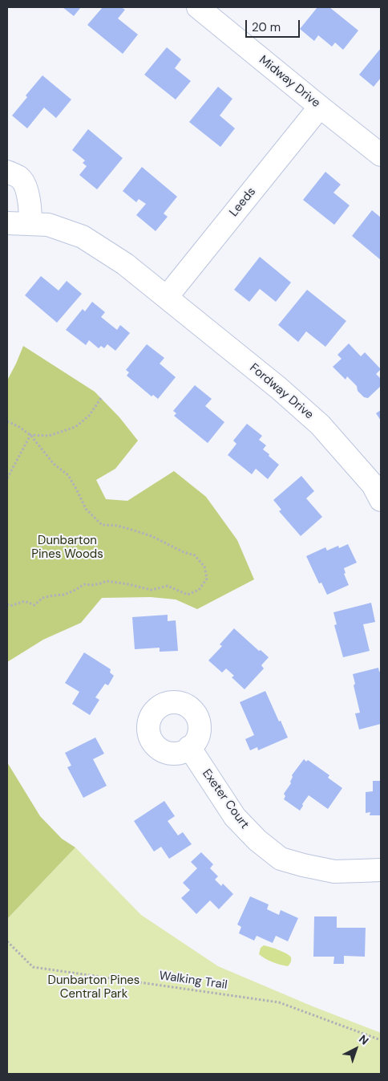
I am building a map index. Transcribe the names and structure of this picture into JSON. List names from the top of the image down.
{
  "streets": {
    "street": [
      "Midway Drive",
      "Leeds",
      "Fordway Drive",
      "Exeter Court"
    ],
    "path": ["Walking Trail"]
  },
  "crossings": [
    ["Midway Drive", "Leeds"],
    ["Leeds", "Fordway Drive"]
  ],
  "parks": ["Dunbarton Pines Woods", "Dunbarton Pines Central Park"],
  "scale_bar": "20 m",
  "north": "top right"
}
